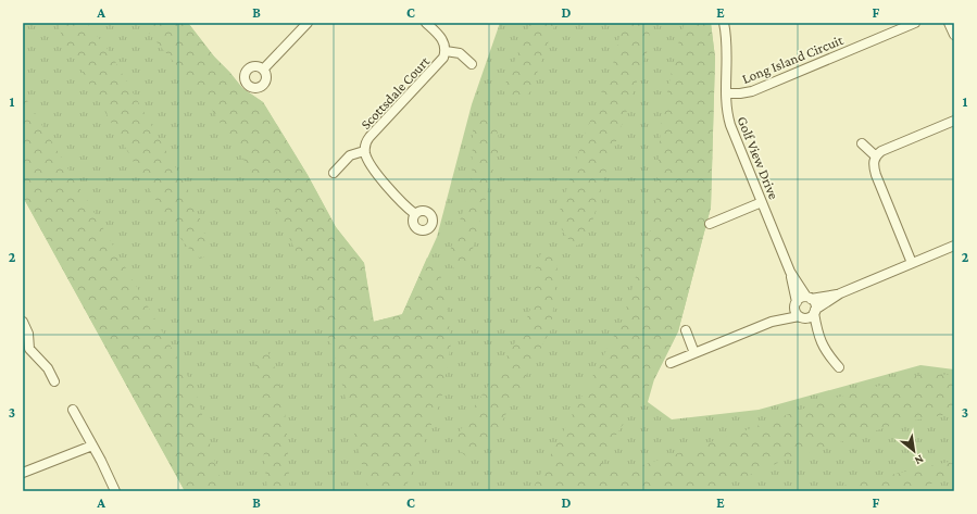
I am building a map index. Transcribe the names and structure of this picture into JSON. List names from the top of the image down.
{
  "streets": {
    "street": ["Long Island Circuit", "Scottsdale Court", "Golf View Drive"]
  },
  "crossings": [
    ["Long Island Circuit", "Golf View Drive"]
  ],
  "north": "bottom right",
  "grid": {
    "columns": [
      "A",
      "B",
      "C",
      "D",
      "E",
      "F"
    ],
    "rows": ["1", "2", "3"]
  }
}
